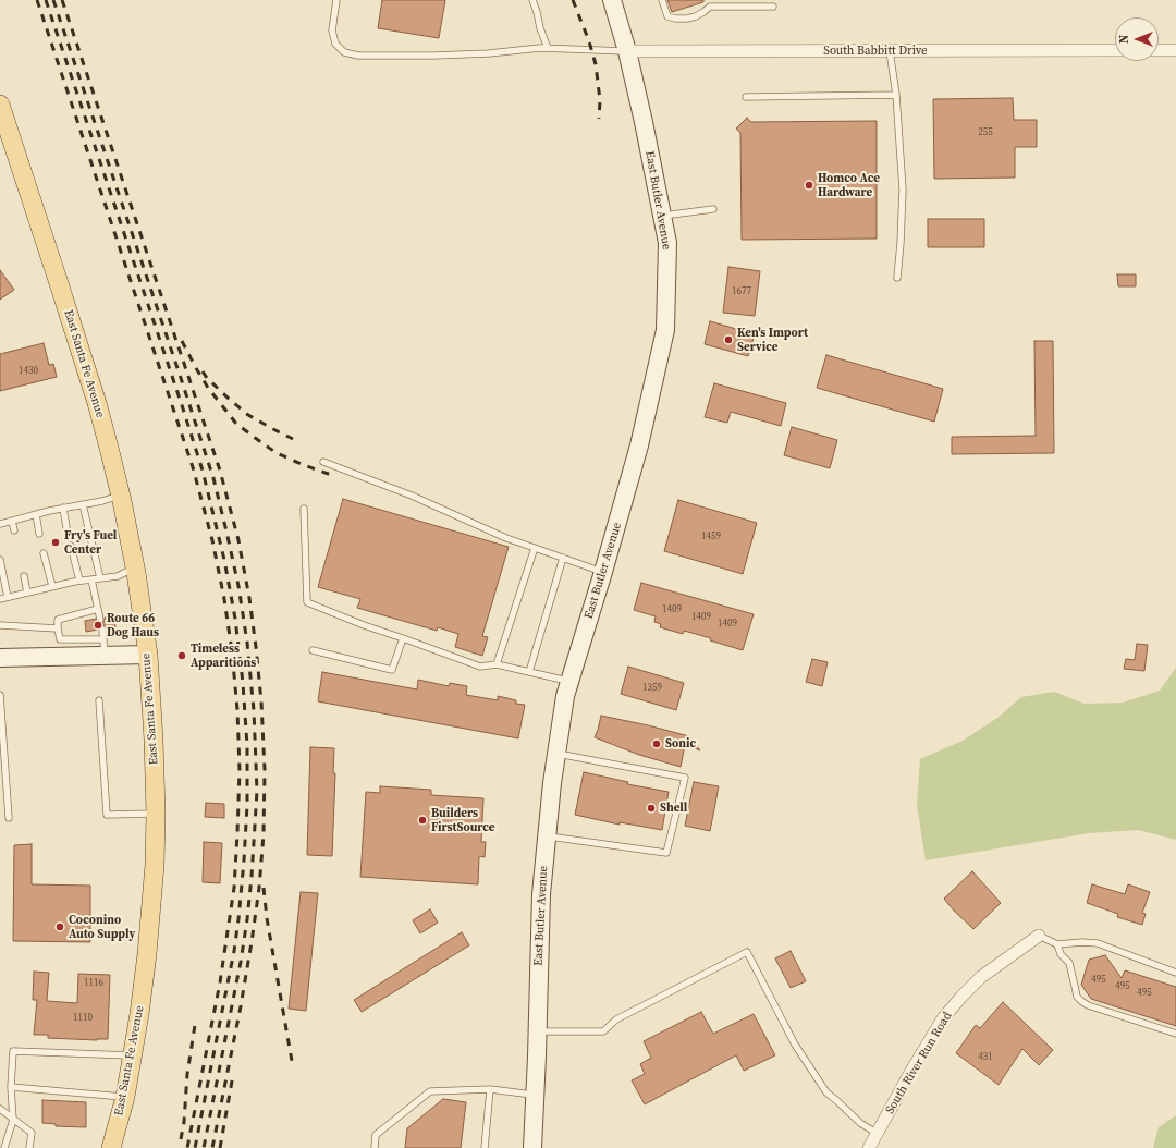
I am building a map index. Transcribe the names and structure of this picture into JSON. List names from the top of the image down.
{
  "streets": {
    "main road": ["East Butler Avenue", "East Santa Fe Avenue"],
    "street": ["South Babbitt Drive", "South River Run Road"]
  },
  "crossings": [
    ["South Babbitt Drive", "East Butler Avenue"]
  ],
  "places": [
    "Homco Ace Hardware",
    "Ken's Import Service",
    "Fry's Fuel Center",
    "Route 66 Dog Haus",
    "Timeless Apparitions",
    "Sonic",
    "Shell",
    "Builders FirstSource",
    "Coconino Auto Supply"
  ],
  "house_numbers": [
    "255",
    "1677",
    "1430",
    "1459",
    "1409",
    "1409",
    "1409",
    "1359",
    "495",
    "1116",
    "495",
    "495",
    "1110",
    "431"
  ],
  "north": "left"
}
